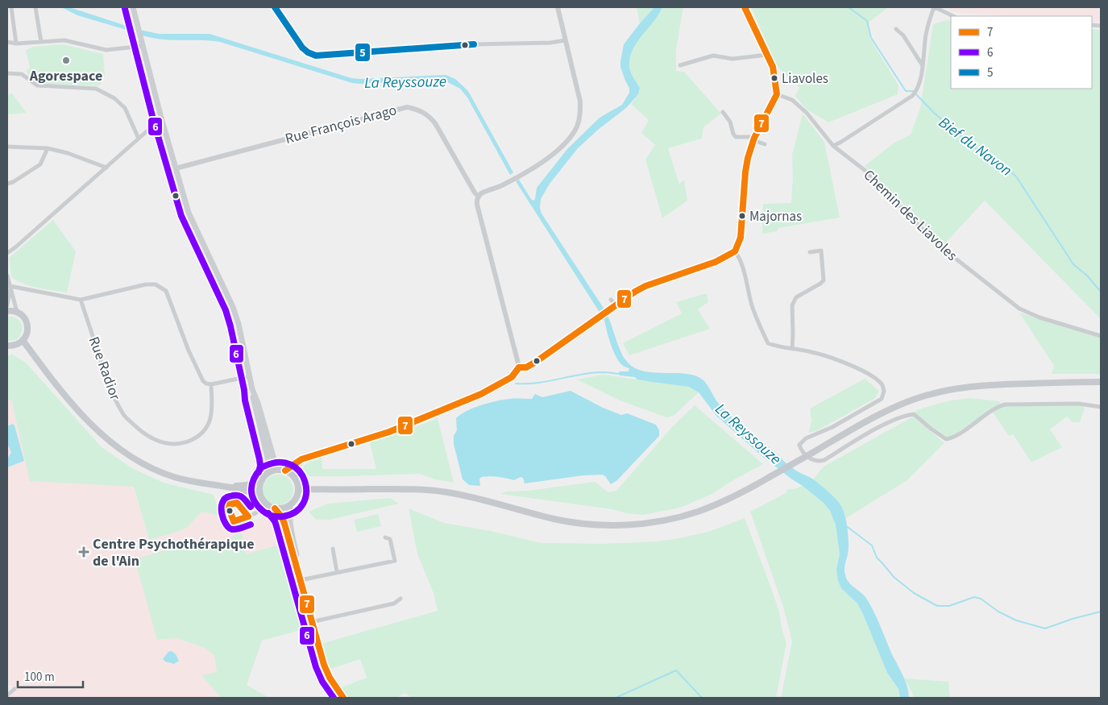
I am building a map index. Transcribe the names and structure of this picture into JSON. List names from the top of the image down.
{
  "streets": {
    "street": ["Rue François Arago", "Chemin des Liavoles", "Rue Radior"]
  },
  "water": ["La Reyssouze", "Bief du Navon"],
  "places": {
    "other": ["Agorespace", "Liavoles", "Majornas"],
    "health": ["Centre Psychothérapique de l'Ain"]
  },
  "lines": ["transit line 7", "transit line 5", "transit line 6"],
  "legend": ["7", "6", "5"],
  "scale_bar": "100 m"
}
